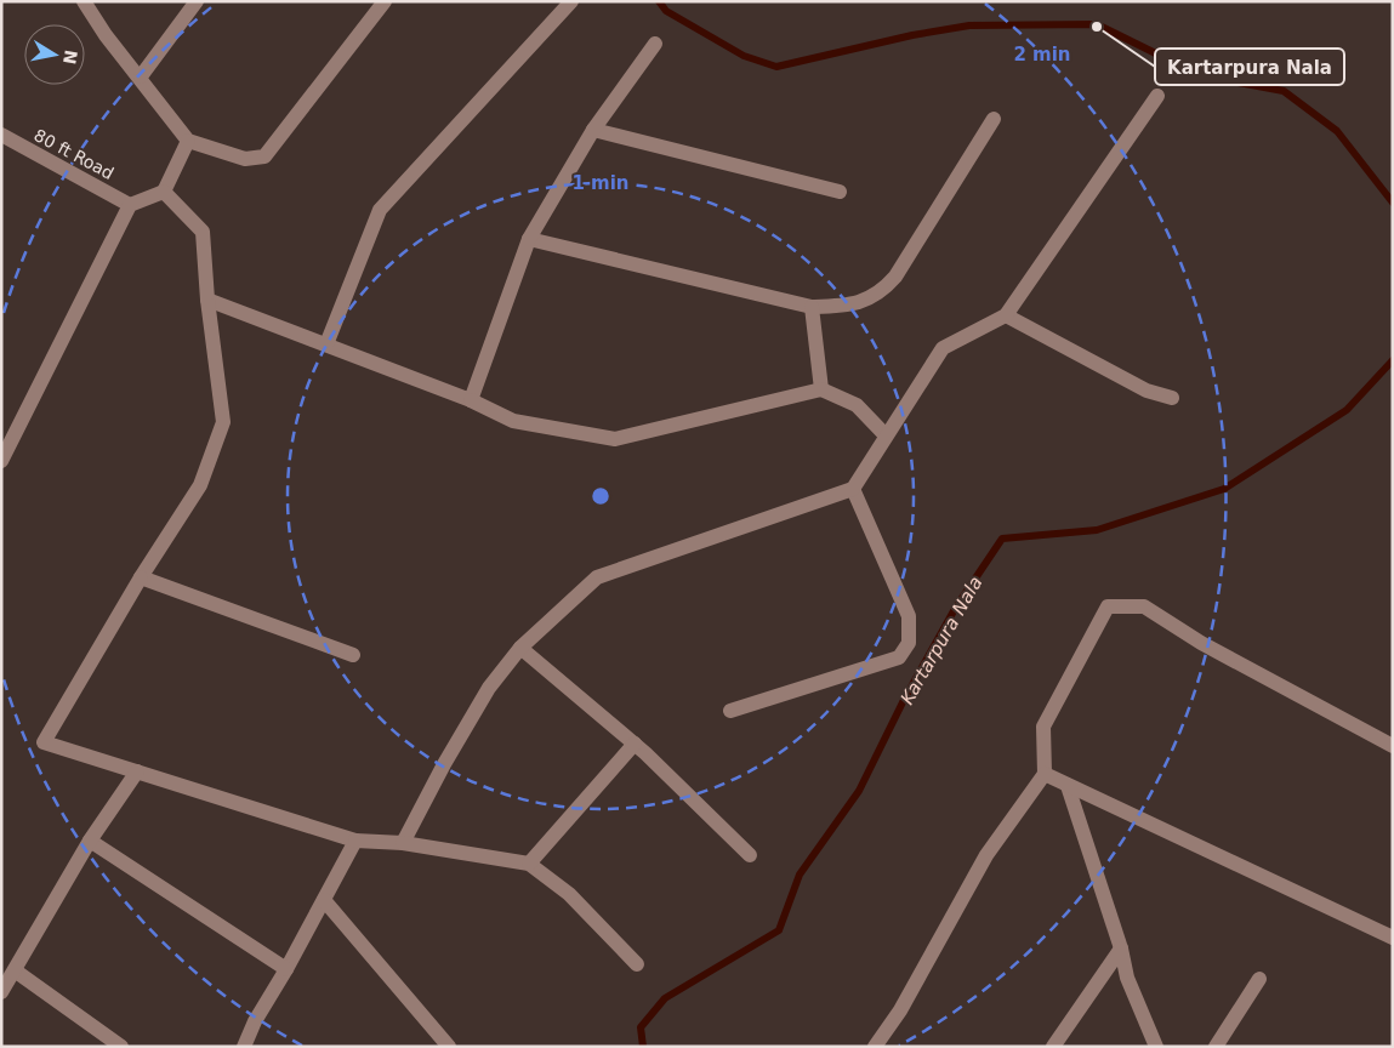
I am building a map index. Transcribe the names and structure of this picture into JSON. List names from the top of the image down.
{
  "streets": {
    "street": ["80 ft Road"]
  },
  "water": ["Kartarpura Nala"],
  "places": ["Kartarpura Nala"],
  "north": "right",
  "rings": ["2 min", "1 min"]
}
